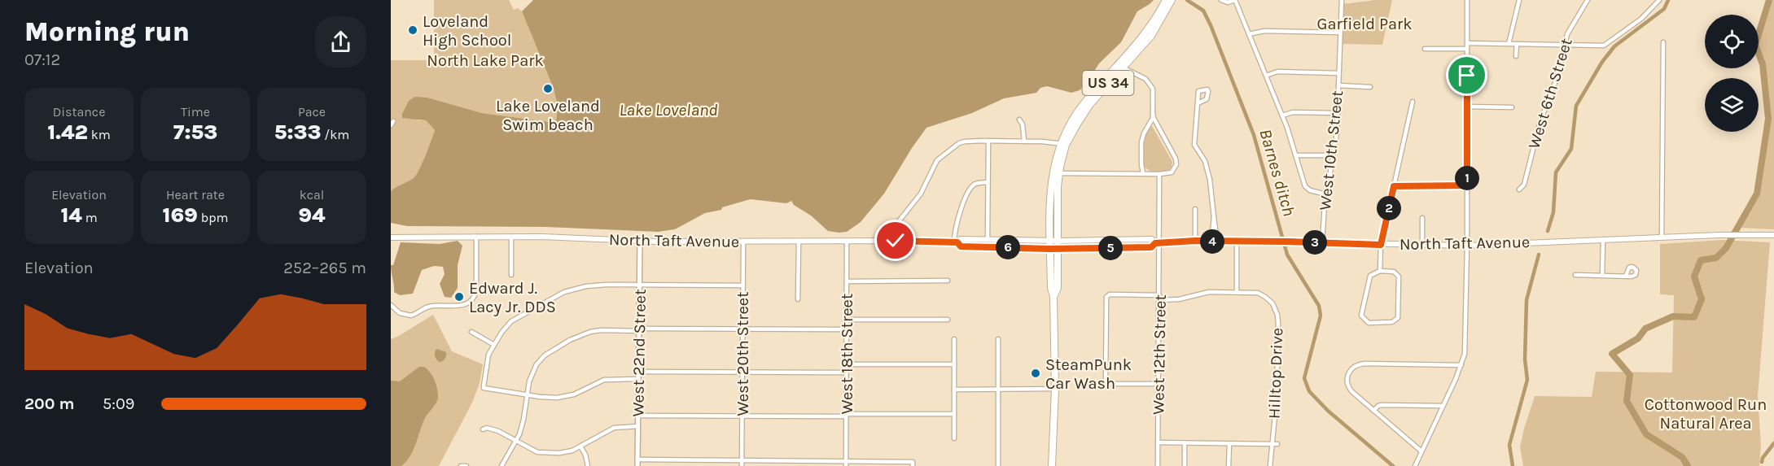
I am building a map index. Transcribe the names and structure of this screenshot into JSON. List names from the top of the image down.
{
  "streets": {
    "highway": ["US 34"],
    "main road": ["North Taft Avenue"],
    "street": [
      "West 6th Street",
      "West 10th Street",
      "West 22nd Street",
      "West 20th Street",
      "West 18th Street",
      "West 12th Street",
      "Hilltop Drive"
    ]
  },
  "crossings": [
    ["US 34", "North Taft Avenue"],
    ["West 10th Street", "North Taft Avenue"],
    ["North Taft Avenue", "West 22nd Street"],
    ["North Taft Avenue", "West 20th Street"],
    ["North Taft Avenue", "West 18th Street"],
    ["North Taft Avenue", "West 12th Street"],
    ["West 12th Street", "Hilltop Drive"]
  ],
  "water": ["Lake Loveland", "Barnes ditch"],
  "parks": ["Garfield Park", "North Lake Park", "Cottonwood Run Natural Area"],
  "places": [
    "Loveland High School",
    "Lake Loveland Swim beach",
    "Edward J. Lacy Jr. DDS",
    "SteamPunk Car Wash"
  ],
  "page": {
    "heading": ["Morning run", "07:12"],
    "stats": [
      ["Distance", "1.42 km"],
      ["Time", "7:53"],
      ["Pace", "5:33 /km"],
      ["Elevation", "14 m"],
      ["Heart rate", "169 bpm"],
      ["kcal", "94"]
    ],
    "pins": [
      "1",
      "2",
      "4",
      "3",
      "6",
      "5"
    ],
    "chart": ["Elevation", "252–265 m"],
    "list": [
      {
        "name": "200 m",
        "note": "5:09"
      }
    ]
  }
}
